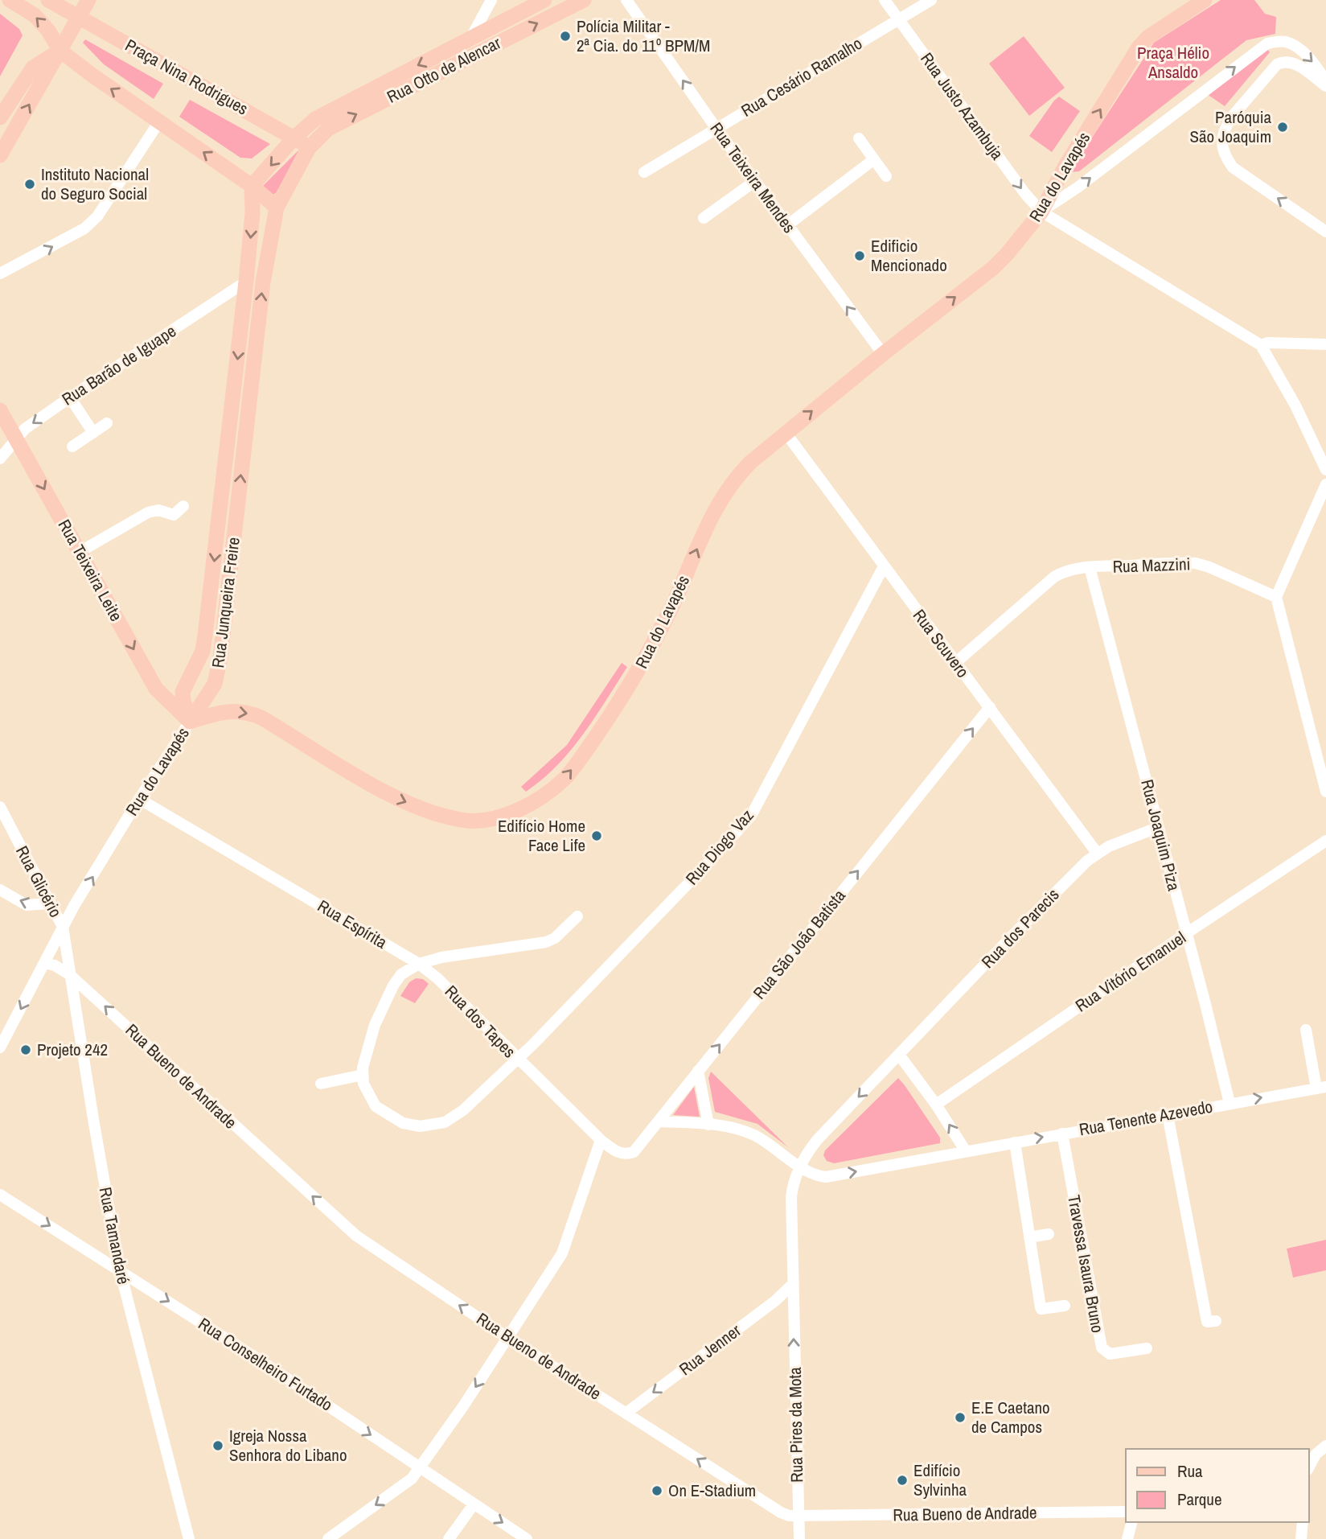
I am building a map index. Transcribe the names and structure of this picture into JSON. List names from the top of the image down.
{
  "streets": {
    "main road": [
      "Rua Otto de Alencar",
      "Praça Nina Rodrigues",
      "Rua do Lavapés",
      "Rua Teixeira Leite",
      "Rua Junqueira Freire"
    ],
    "street": [
      "Rua Cesário Ramalho",
      "Rua Justo Azambuja",
      "Rua Teixeira Mendes",
      "Rua Barão de Iguape",
      "Rua Mazzini",
      "Rua Scuvero",
      "Rua Joaquim Piza",
      "Rua Diogo Vaz",
      "Rua Glicério",
      "Rua Espírita",
      "Rua dos Parecis",
      "Rua São João Batista",
      "Rua Vitório Emanuel",
      "Rua dos Tapes",
      "Rua Bueno de Andrade",
      "Rua Tenente Azevedo",
      "Rua Tamandaré",
      "Travessa Isaura Bruno",
      "Rua Jenner",
      "Rua Conselheiro Furtado",
      "Rua Pires da Mota"
    ]
  },
  "crossings": [
    ["Rua Otto de Alencar", "Praça Nina Rodrigues"],
    ["Rua Otto de Alencar", "Rua Junqueira Freire"],
    ["Praça Nina Rodrigues", "Rua Junqueira Freire"],
    ["Rua Cesário Ramalho", "Rua Justo Azambuja"],
    ["Rua Cesário Ramalho", "Rua Teixeira Mendes"],
    ["Rua Justo Azambuja", "Rua do Lavapés"],
    ["Rua do Lavapés", "Rua Teixeira Mendes"],
    ["Rua do Lavapés", "Rua Teixeira Leite"],
    ["Rua do Lavapés", "Rua Junqueira Freire"],
    ["Rua do Lavapés", "Rua Scuvero"],
    ["Rua do Lavapés", "Rua Glicério"],
    ["Rua do Lavapés", "Rua Espírita"],
    ["Rua do Lavapés", "Rua Bueno de Andrade"],
    ["Rua do Lavapés", "Rua Tamandaré"],
    ["Rua Barão de Iguape", "Rua Teixeira Leite"],
    ["Rua Barão de Iguape", "Rua Junqueira Freire"],
    ["Rua Mazzini", "Rua Scuvero"],
    ["Rua Mazzini", "Rua Joaquim Piza"],
    ["Rua Teixeira Leite", "Rua Junqueira Freire"],
    ["Rua Scuvero", "Rua Diogo Vaz"],
    ["Rua Scuvero", "Rua dos Parecis"],
    ["Rua Scuvero", "Rua São João Batista"],
    ["Rua Joaquim Piza", "Rua dos Parecis"],
    ["Rua Joaquim Piza", "Rua Vitório Emanuel"],
    ["Rua Joaquim Piza", "Rua Tenente Azevedo"],
    ["Rua Diogo Vaz", "Rua Espírita"],
    ["Rua Diogo Vaz", "Rua São João Batista"],
    ["Rua Diogo Vaz", "Rua dos Tapes"],
    ["Rua Glicério", "Rua Tamandaré"],
    ["Rua Espírita", "Rua São João Batista"],
    ["Rua Espírita", "Rua dos Tapes"],
    ["Rua dos Parecis", "Rua Tenente Azevedo"],
    ["Rua dos Parecis", "Rua Pires da Mota"],
    ["Rua São João Batista", "Rua dos Tapes"],
    ["Rua São João Batista", "Rua Tenente Azevedo"],
    ["Rua Bueno de Andrade", "Rua Tamandaré"],
    ["Rua Bueno de Andrade", "Rua Jenner"],
    ["Rua Bueno de Andrade", "Rua Pires da Mota"],
    ["Rua Tenente Azevedo", "Travessa Isaura Bruno"],
    ["Rua Tenente Azevedo", "Rua Pires da Mota"],
    ["Rua Tamandaré", "Rua Conselheiro Furtado"],
    ["Rua Jenner", "Rua Pires da Mota"]
  ],
  "one_way": [
    "Rua Justo Azambuja",
    "Rua Teixeira Mendes",
    "Rua Teixeira Leite",
    "Rua São João Batista",
    "Rua Bueno de Andrade",
    "Rua Tenente Azevedo",
    "Rua Jenner",
    "Rua Conselheiro Furtado",
    "Rua Pires da Mota"
  ],
  "parks": ["Praça Hélio Ansaldo"],
  "places": [
    "Polícia Militar - 2ª Cia. do 11º BPM/M",
    "Paróquia São Joaquim",
    "Instituto Nacional do Seguro Social",
    "Edificio Mencionado",
    "Edifício Home Face Life",
    "Projeto 242",
    "E.E Caetano de Campos",
    "Igreja Nossa Senhora do Libano",
    "Edifício Sylvinha",
    "On E-Stadium"
  ],
  "legend": ["Rua", "Parque"]
}
